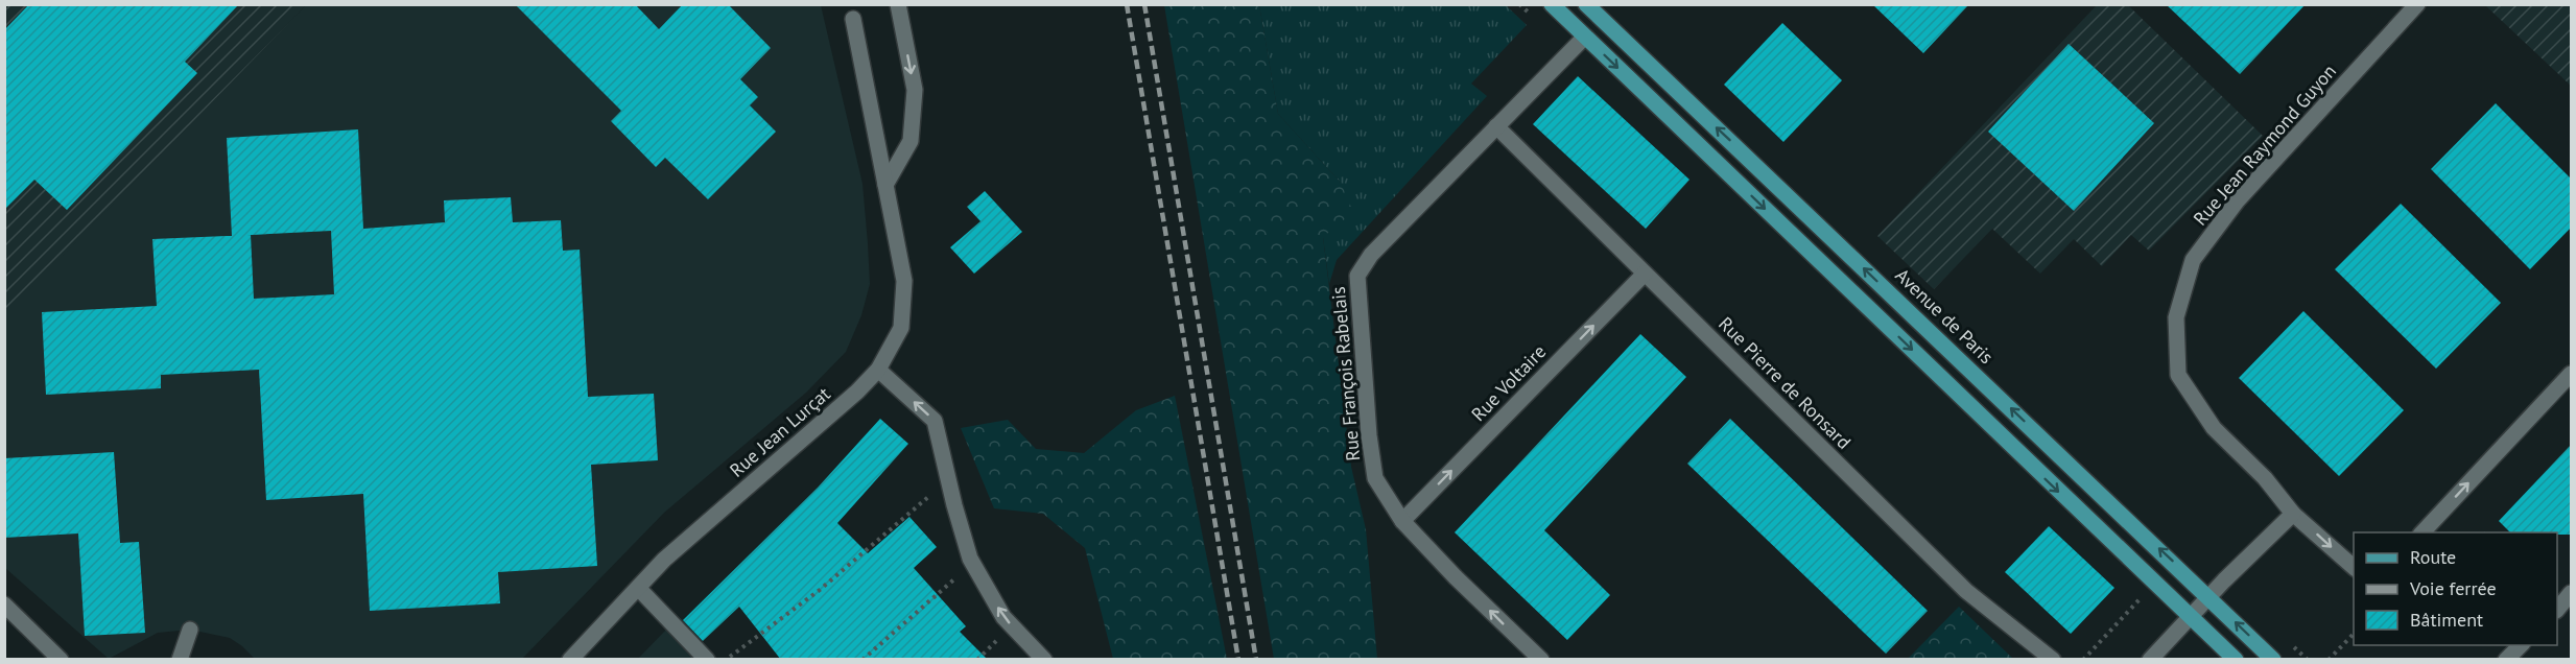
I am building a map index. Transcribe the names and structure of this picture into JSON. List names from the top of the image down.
{
  "streets": {
    "main road": ["Avenue de Paris"],
    "street": [
      "Rue Jean Raymond Guyon",
      "Rue François Rabelais",
      "Rue Voltaire",
      "Rue Pierre de Ronsard",
      "Rue Jean Lurçat"
    ]
  },
  "crossings": [
    ["Rue François Rabelais", "Rue Voltaire"],
    ["Rue François Rabelais", "Rue Pierre de Ronsard"],
    ["Rue Voltaire", "Rue Pierre de Ronsard"]
  ],
  "one_way": ["Rue Voltaire"],
  "legend": ["Route", "Voie ferrée", "Bâtiment"]
}
